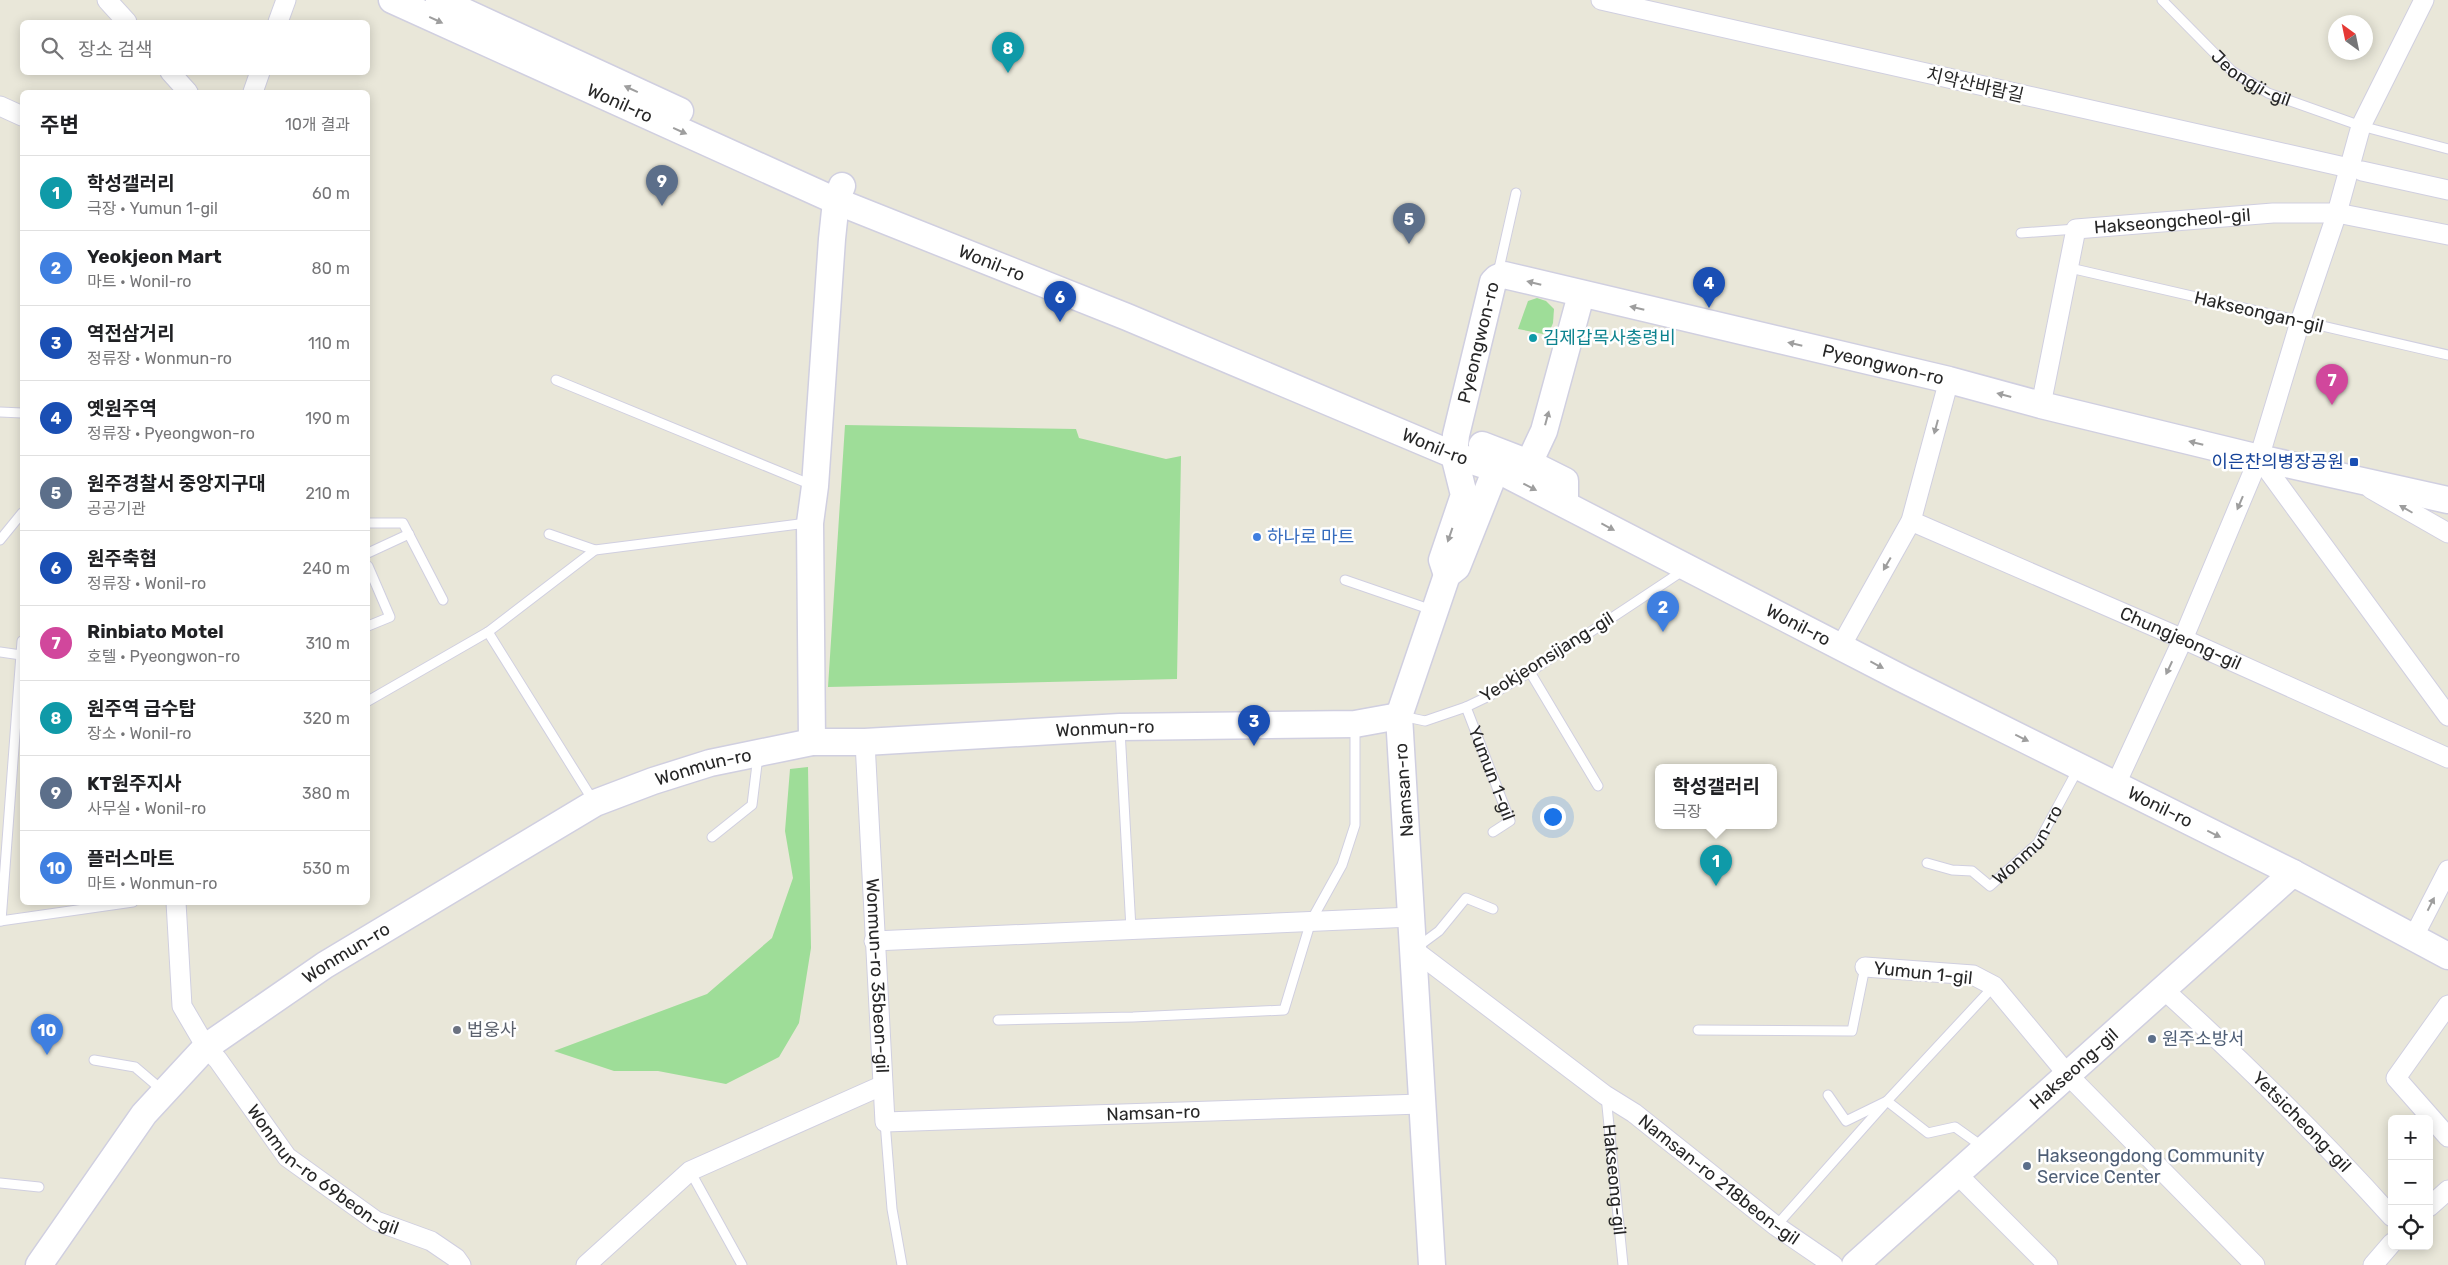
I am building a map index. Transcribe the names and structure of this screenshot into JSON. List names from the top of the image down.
{
  "streets": {
    "main road": [
      "Wonil-ro",
      "Pyeongwon-ro",
      "Wonmun-ro",
      "Namsan-ro",
      "Hakseong-gil"
    ],
    "street": [
      "치악산바람길",
      "Hakseongcheol-gil",
      "Chungjeong-gil",
      "Yumun 1-gil",
      "Wonmun-ro 35beon-gil",
      "Yetsicheong-gil",
      "Wonmun-ro 69beon-gil",
      "Namsan-ro 218beon-gil"
    ],
    "lane": ["Jeongji-gil", "Hakseongan-gil", "Yeokjeonsijang-gil"]
  },
  "crossings": [
    ["Wonil-ro", "Pyeongwon-ro"],
    ["Wonil-ro", "Yeokjeonsijang-gil"],
    ["Wonil-ro", "Wonmun-ro"],
    ["Wonil-ro", "Hakseong-gil"],
    ["Hakseongcheol-gil", "Hakseongan-gil"],
    ["Hakseongcheol-gil", "Pyeongwon-ro"],
    ["Yeokjeonsijang-gil", "Wonmun-ro"],
    ["Yeokjeonsijang-gil", "Yumun 1-gil"],
    ["Yeokjeonsijang-gil", "Namsan-ro"],
    ["Wonmun-ro", "Namsan-ro"],
    ["Wonmun-ro", "Wonmun-ro 35beon-gil"],
    ["Wonmun-ro", "Wonmun-ro 69beon-gil"],
    ["Yumun 1-gil", "Hakseong-gil"],
    ["Namsan-ro", "Wonmun-ro 35beon-gil"],
    ["Namsan-ro", "Namsan-ro 218beon-gil"],
    ["Hakseong-gil", "Yetsicheong-gil"],
    ["Hakseong-gil", "Namsan-ro 218beon-gil"]
  ],
  "one_way": ["Pyeongwon-ro"],
  "places": {
    "other": [
      "김제갑목사충령비",
      "하나로 마트",
      "법웅사",
      "원주소방서",
      "Hakseongdong Community Service Center"
    ],
    "transit": ["이은찬의병장공원"]
  },
  "north": "top left",
  "page": {
    "search": "장소 검색",
    "pins": [
      "8",
      "9",
      "5",
      "4",
      "6",
      "7",
      "2",
      "3",
      "1",
      "10"
    ],
    "heading": ["주변", "10개 결과"],
    "list": [
      {
        "mark": "1",
        "name": "학성갤러리",
        "note": "극장 · Yumun 1-gil",
        "value": "60 m"
      },
      {
        "mark": "2",
        "name": "Yeokjeon Mart",
        "note": "마트 · Wonil-ro",
        "value": "80 m"
      },
      {
        "mark": "3",
        "name": "역전삼거리",
        "note": "정류장 · Wonmun-ro",
        "value": "110 m"
      },
      {
        "mark": "4",
        "name": "옛원주역",
        "note": "정류장 · Pyeongwon-ro",
        "value": "190 m"
      },
      {
        "mark": "5",
        "name": "원주경찰서 중앙지구대",
        "note": "공공기관",
        "value": "210 m"
      },
      {
        "mark": "6",
        "name": "원주축협",
        "note": "정류장 · Wonil-ro",
        "value": "240 m"
      },
      {
        "mark": "7",
        "name": "Rinbiato Motel",
        "note": "호텔 · Pyeongwon-ro",
        "value": "310 m"
      },
      {
        "mark": "8",
        "name": "원주역 급수탑",
        "note": "장소 · Wonil-ro",
        "value": "320 m"
      },
      {
        "mark": "9",
        "name": "KT원주지사",
        "note": "사무실 · Wonil-ro",
        "value": "380 m"
      },
      {
        "mark": "10",
        "name": "플러스마트",
        "note": "마트 · Wonmun-ro",
        "value": "530 m"
      }
    ],
    "popup": ["학성갤러리", "극장"],
    "map_buttons": ["+", "−"]
  }
}
